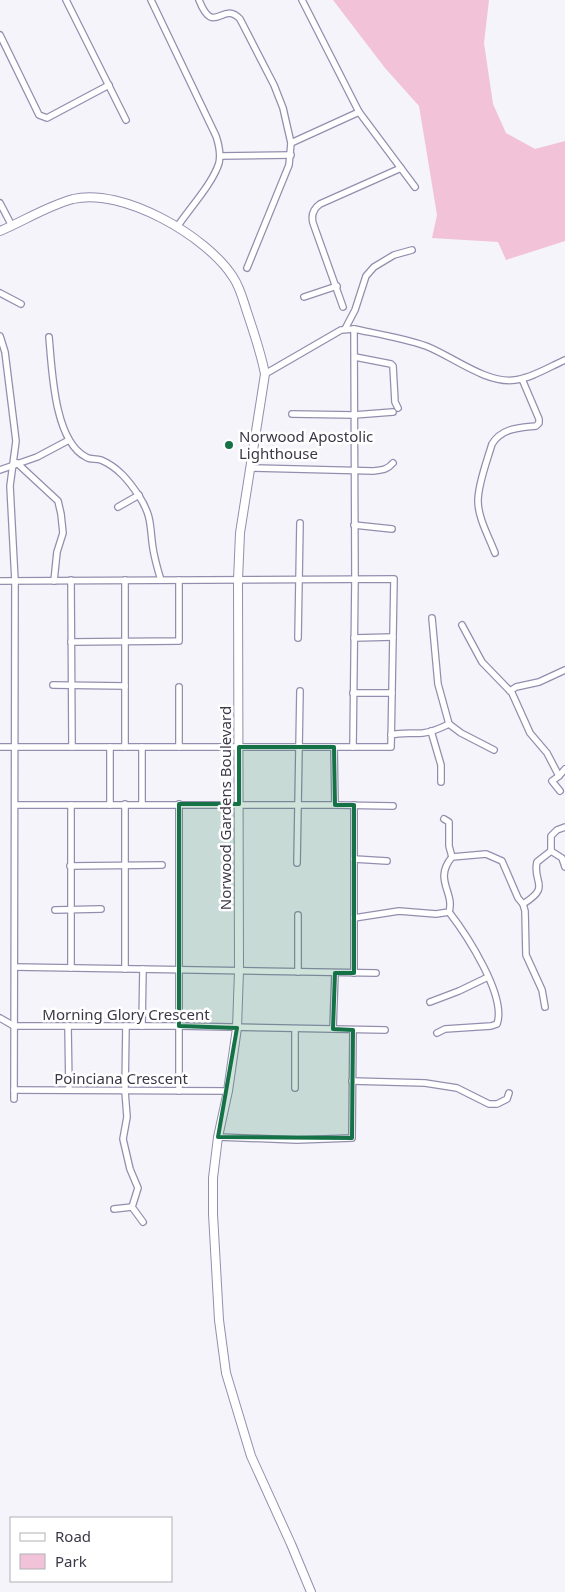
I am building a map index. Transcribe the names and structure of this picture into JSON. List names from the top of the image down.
{
  "streets": {
    "street": ["Norwood Gardens Boulevard", "Morning Glory Crescent", "Poinciana Crescent"]
  },
  "crossings": [
    ["Norwood Gardens Boulevard", "Morning Glory Crescent"],
    ["Norwood Gardens Boulevard", "Poinciana Crescent"]
  ],
  "places": ["Norwood Apostolic Lighthouse"],
  "legend": ["Road", "Park"]
}
